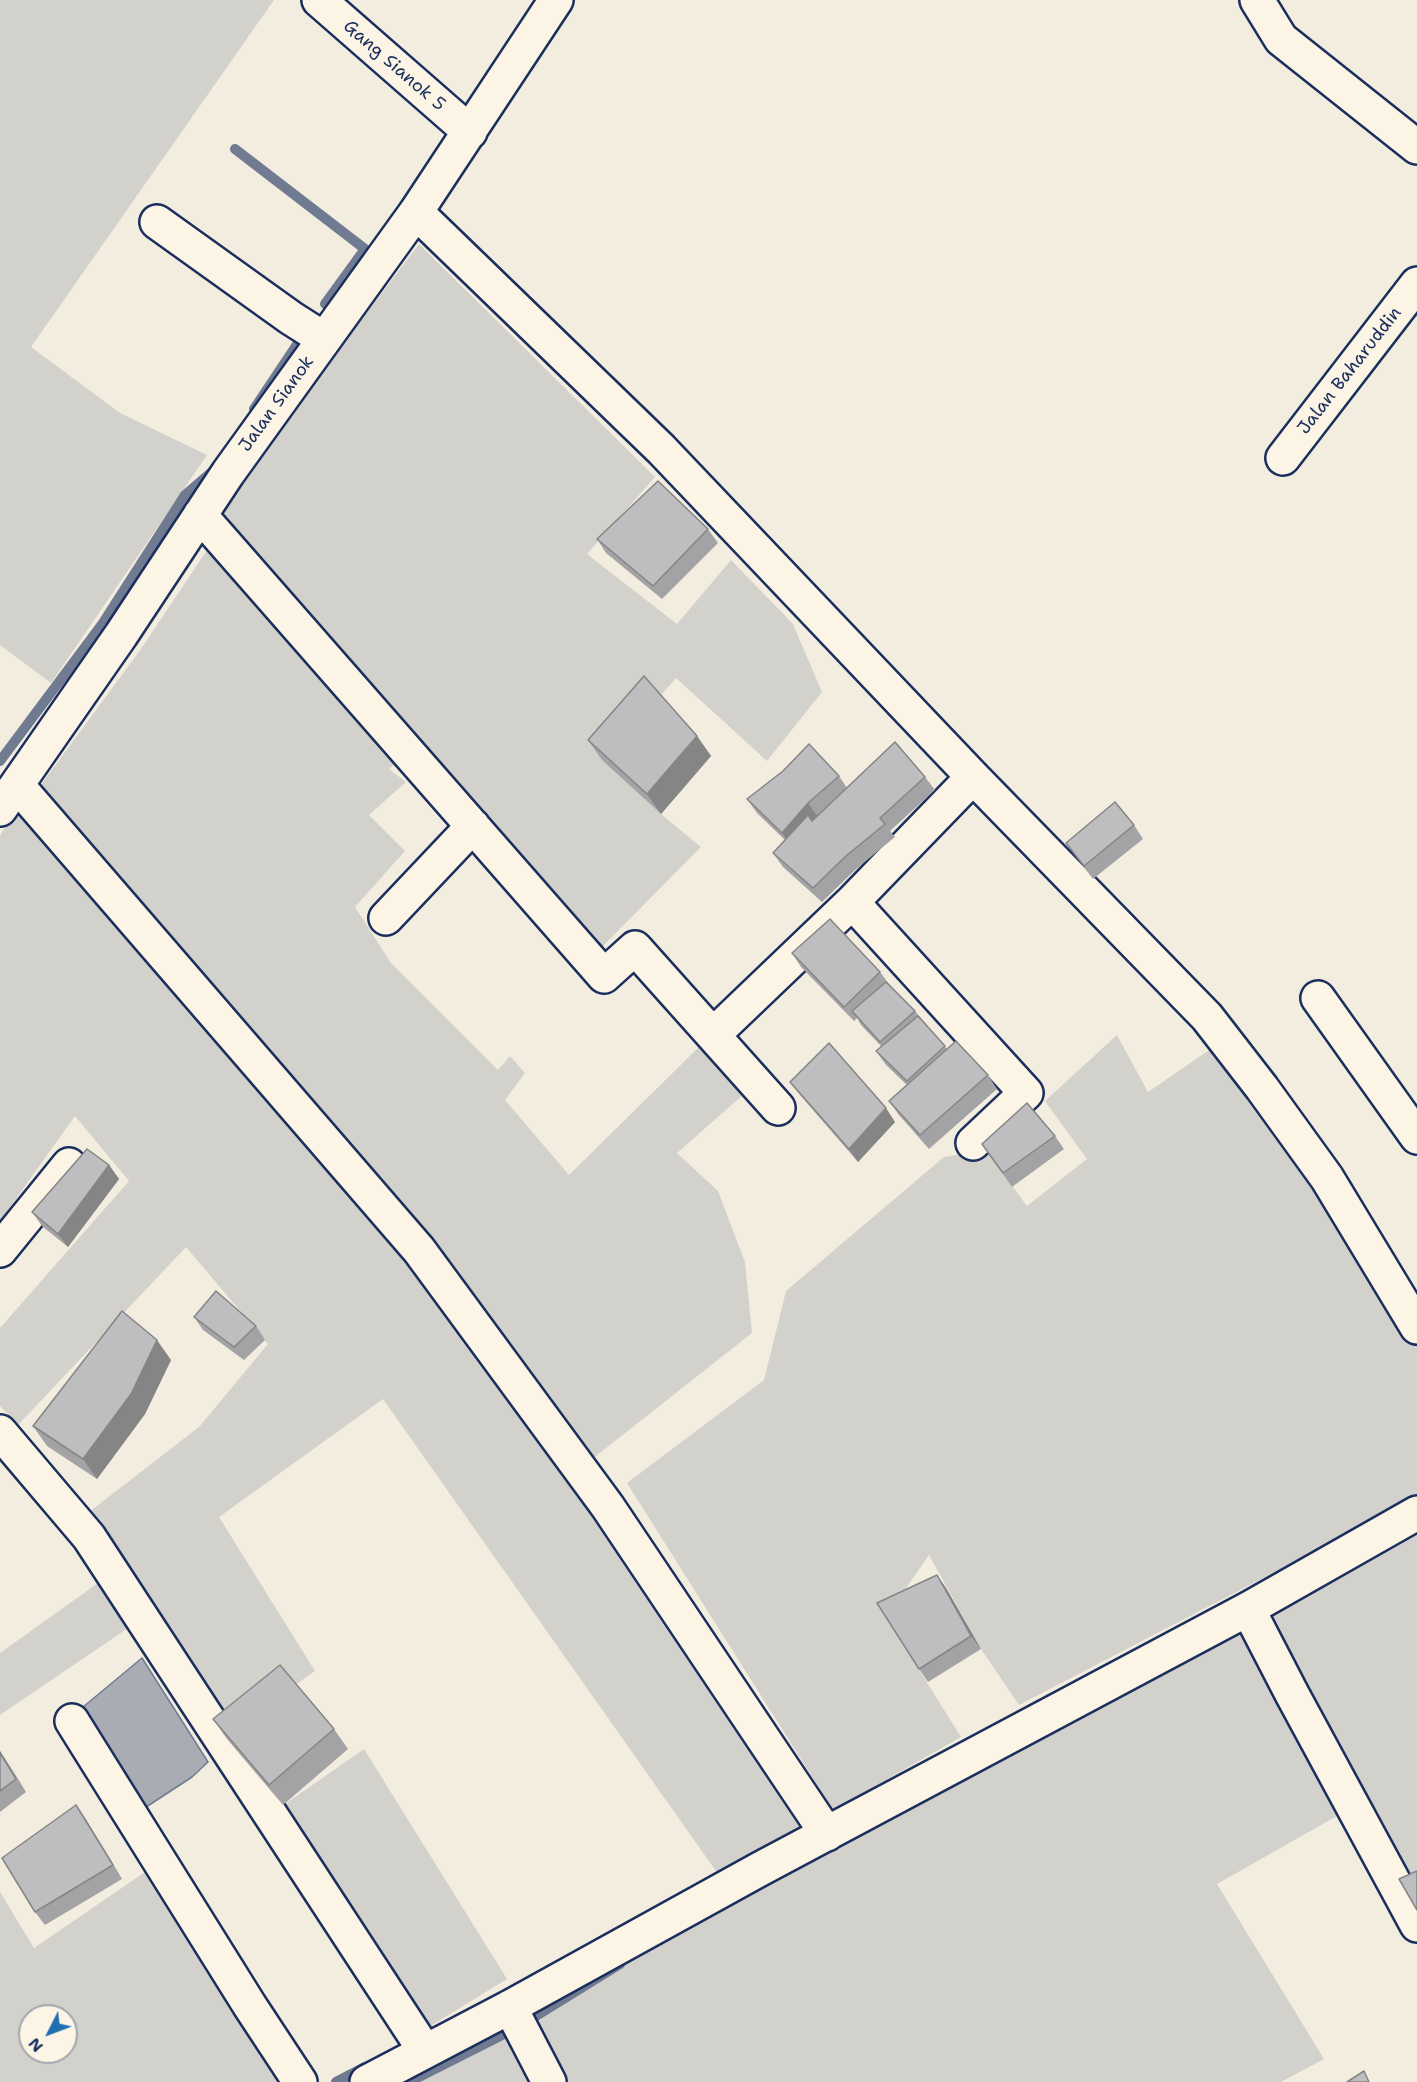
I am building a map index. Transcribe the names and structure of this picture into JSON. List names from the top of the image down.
{
  "streets": {
    "street": ["Gang Sianok 5", "Jalan Baharuddin", "Jalan Sianok"]
  },
  "crossings": [
    ["Gang Sianok 5", "Jalan Sianok"]
  ],
  "north": "bottom left"
}
